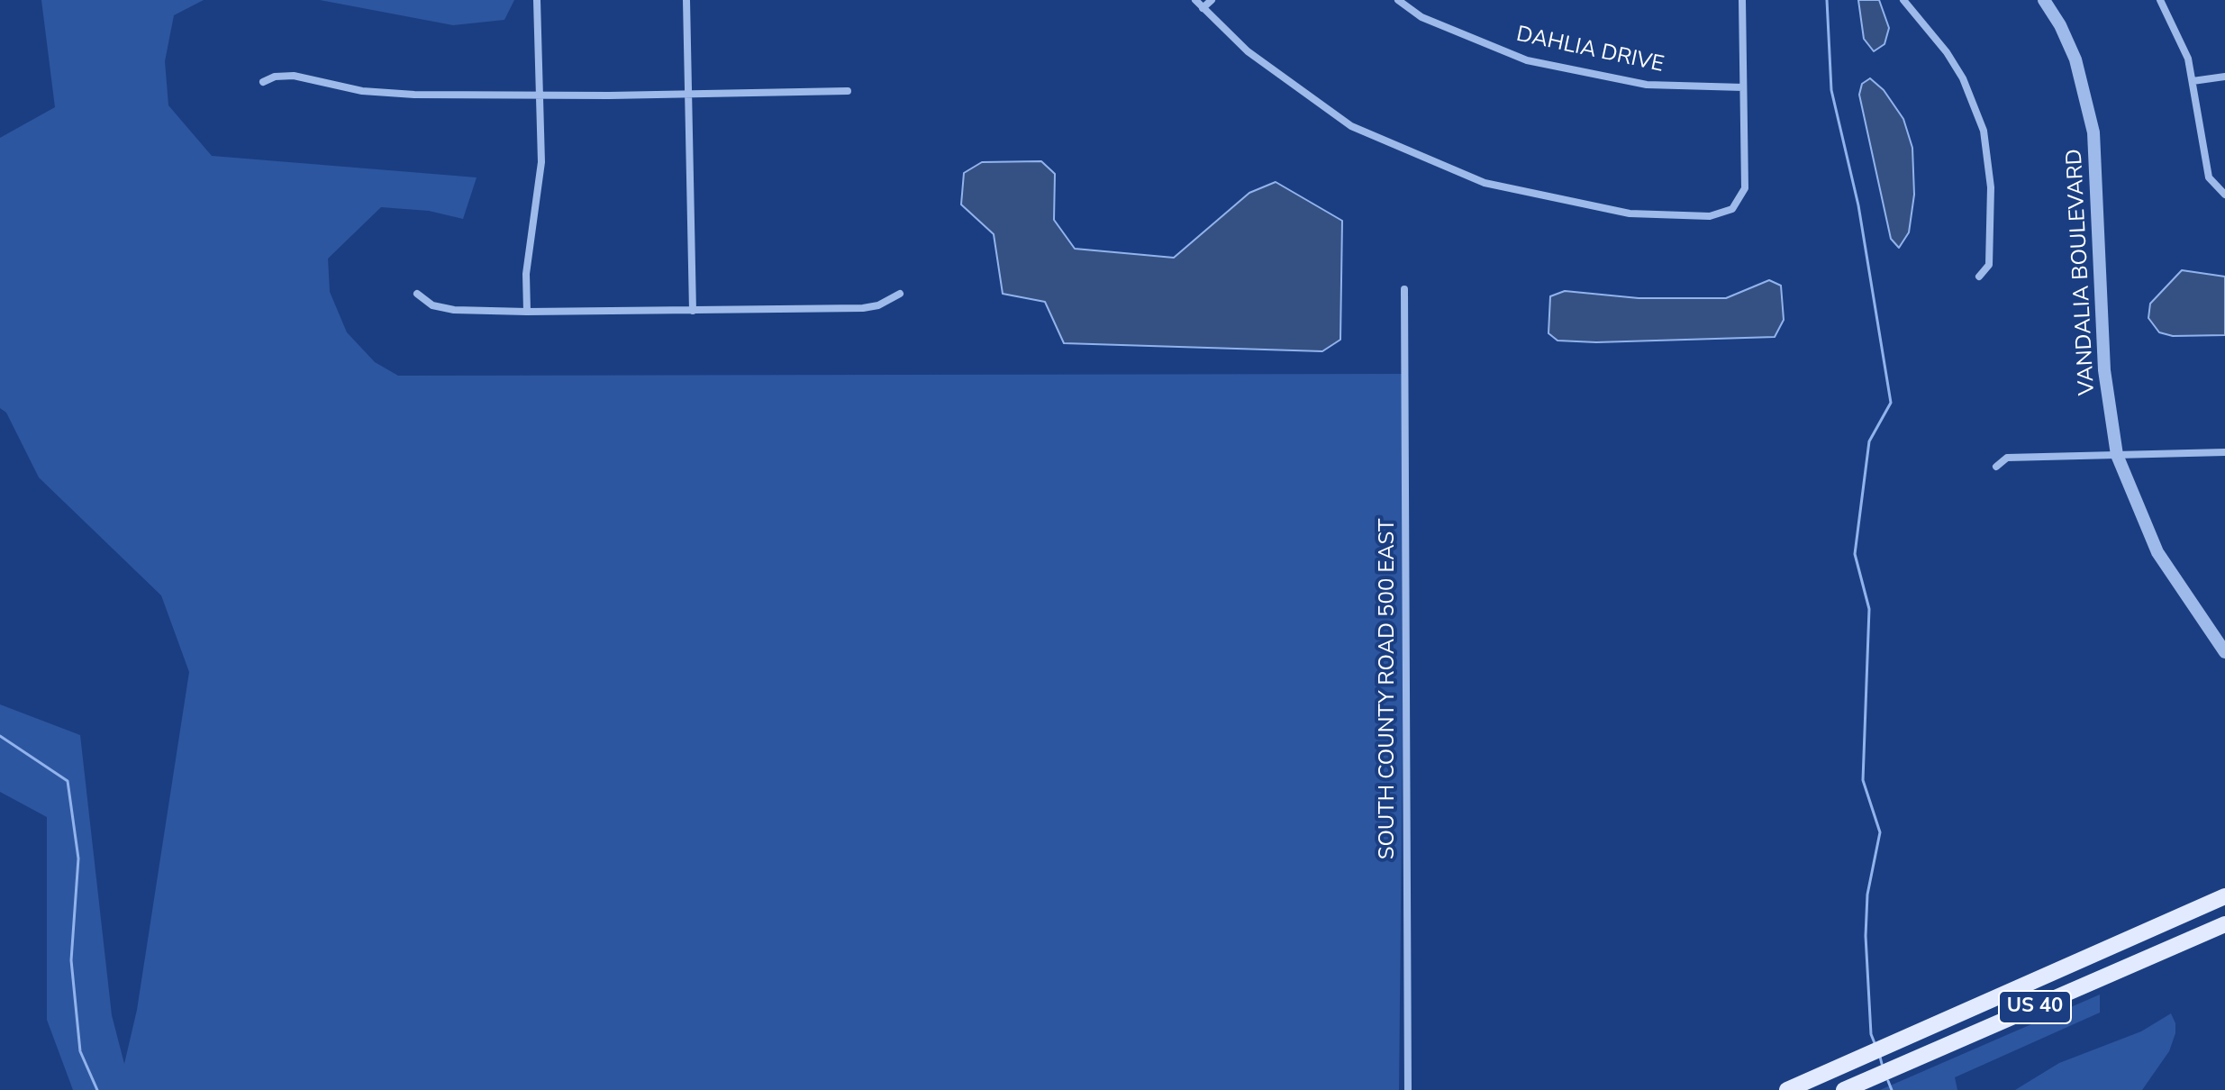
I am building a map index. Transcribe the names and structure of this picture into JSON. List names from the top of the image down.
{
  "streets": {
    "main road": ["US 40"],
    "street": ["DAHLIA DRIVE", "VANDALIA BOULEVARD", "SOUTH COUNTY ROAD 500 EAST"]
  }
}
